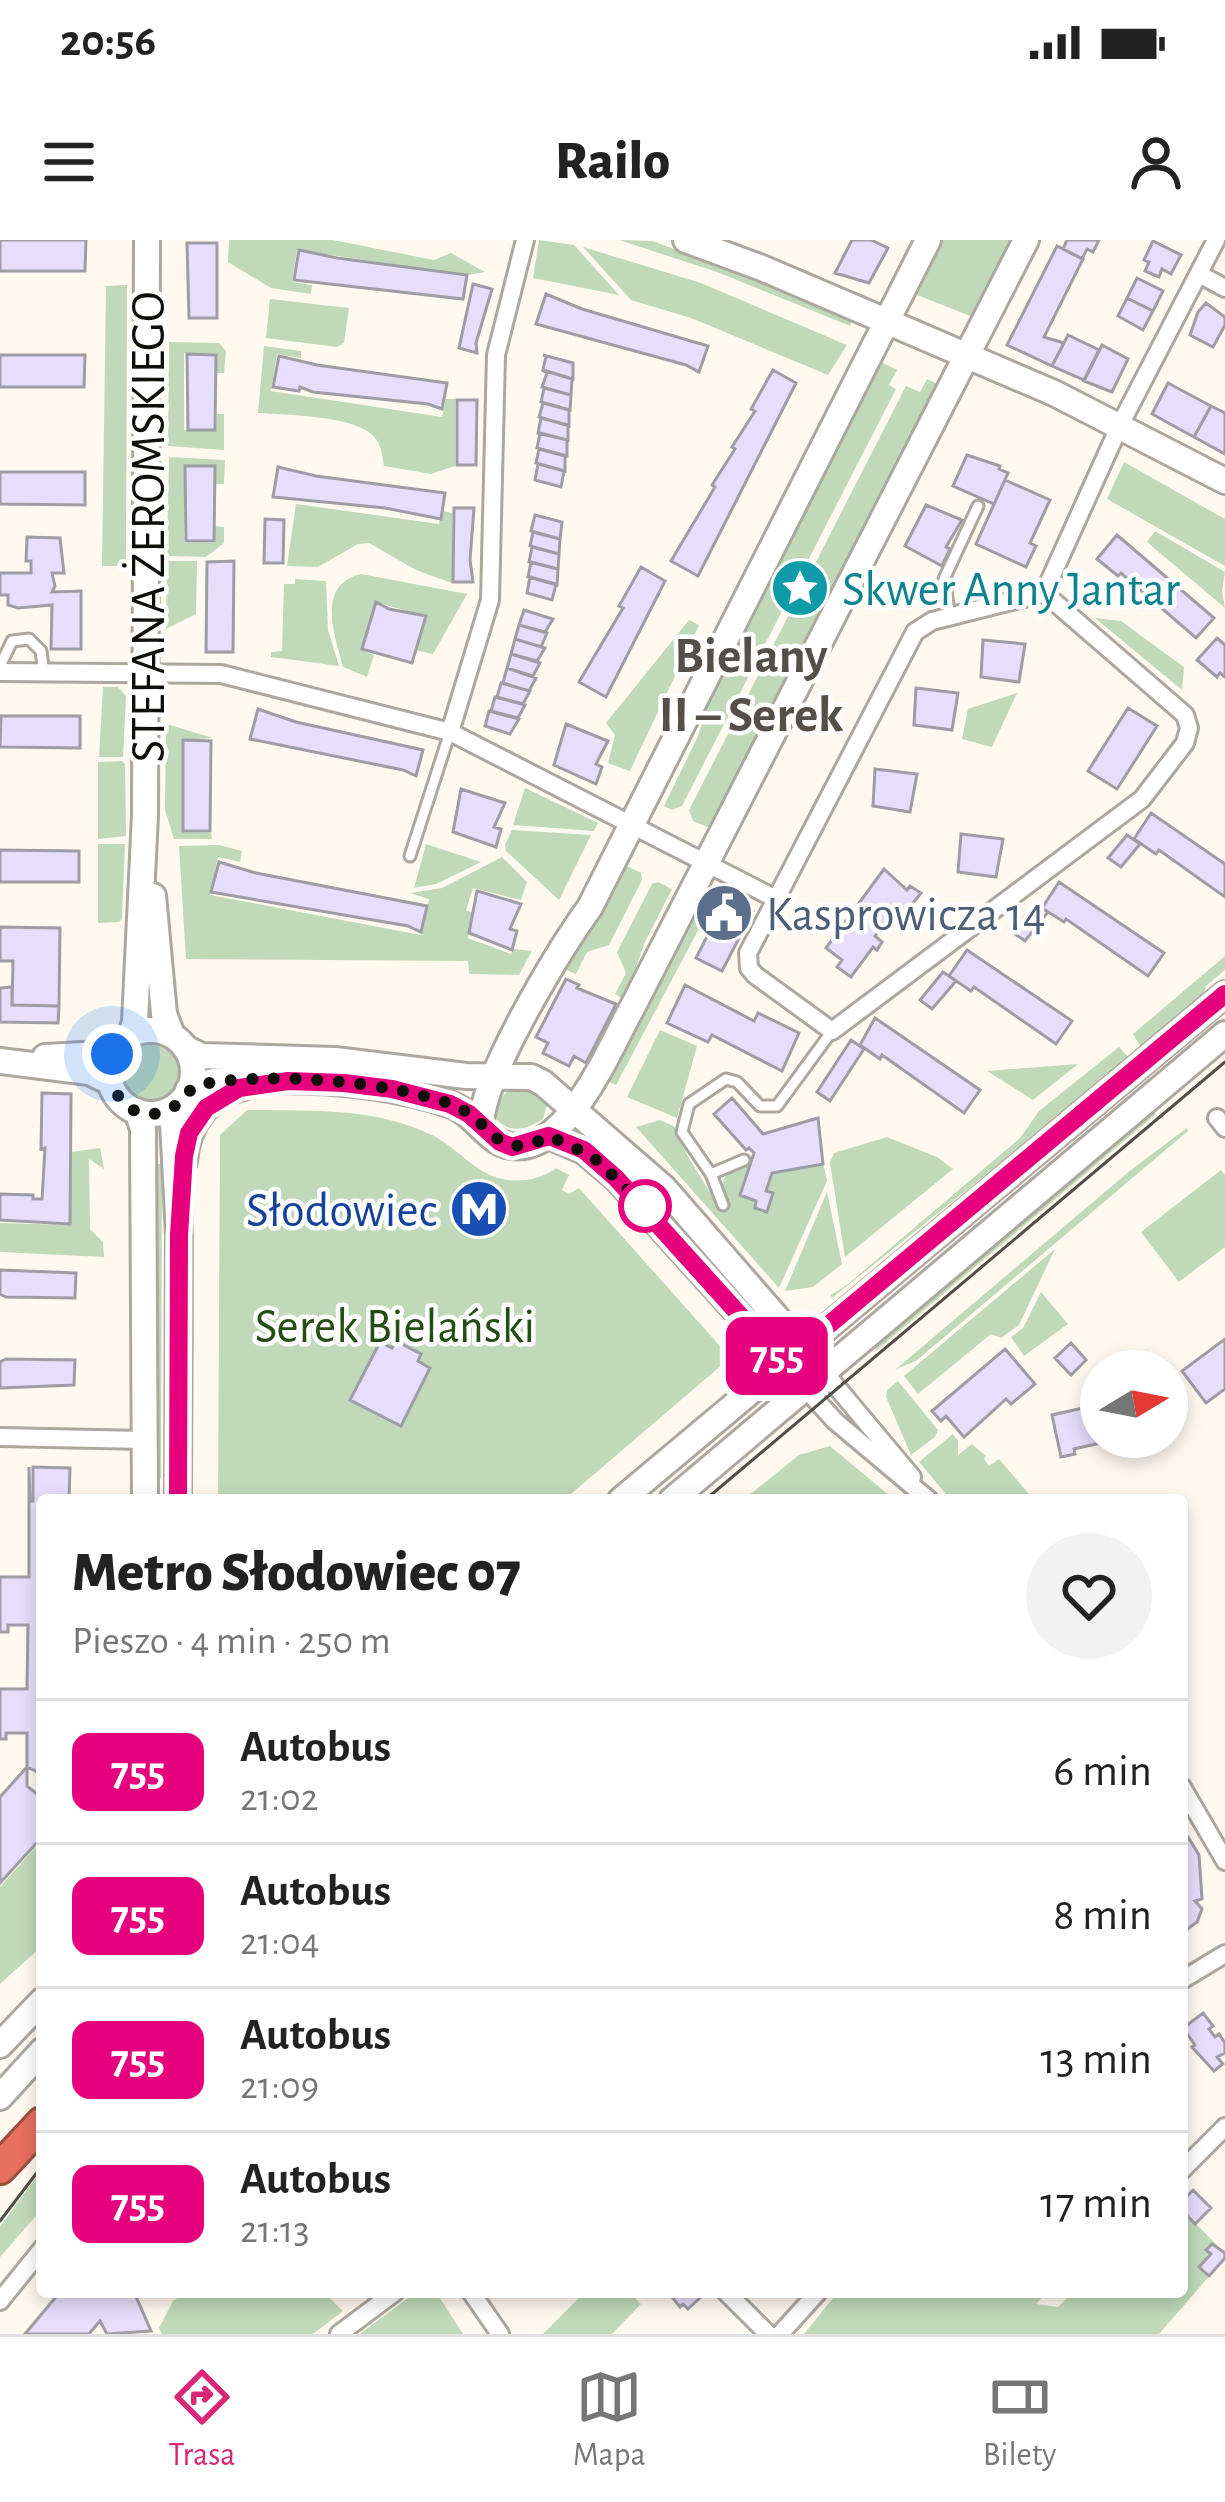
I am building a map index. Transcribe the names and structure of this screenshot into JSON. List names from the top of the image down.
{
  "streets": {
    "street": ["STEFANA ŻEROMSKIEGO"]
  },
  "districts": ["Bielany II – Serek"],
  "parks": ["Serek Bielański"],
  "places": {
    "place": ["Skwer Anny Jantar"],
    "public building": ["Kasprowicza 14"],
    "metro station": ["Słodowiec"]
  },
  "lines": ["bus line 755"],
  "north": "right",
  "page": {
    "status": "20:56",
    "header": "Railo",
    "on_map": "755",
    "heading": ["Metro Słodowiec 07", "Pieszo · 4 min · 250 m"],
    "list": [
      {
        "mark": "755",
        "name": "Autobus",
        "note": "21:02",
        "value": "6 min"
      },
      {
        "mark": "755",
        "name": "Autobus",
        "note": "21:04",
        "value": "8 min"
      },
      {
        "mark": "755",
        "name": "Autobus",
        "note": "21:09",
        "value": "13 min"
      },
      {
        "mark": "755",
        "name": "Autobus",
        "note": "21:13",
        "value": "17 min"
      }
    ],
    "tabs": ["Trasa", "Mapa", "Bilety"]
  }
}
